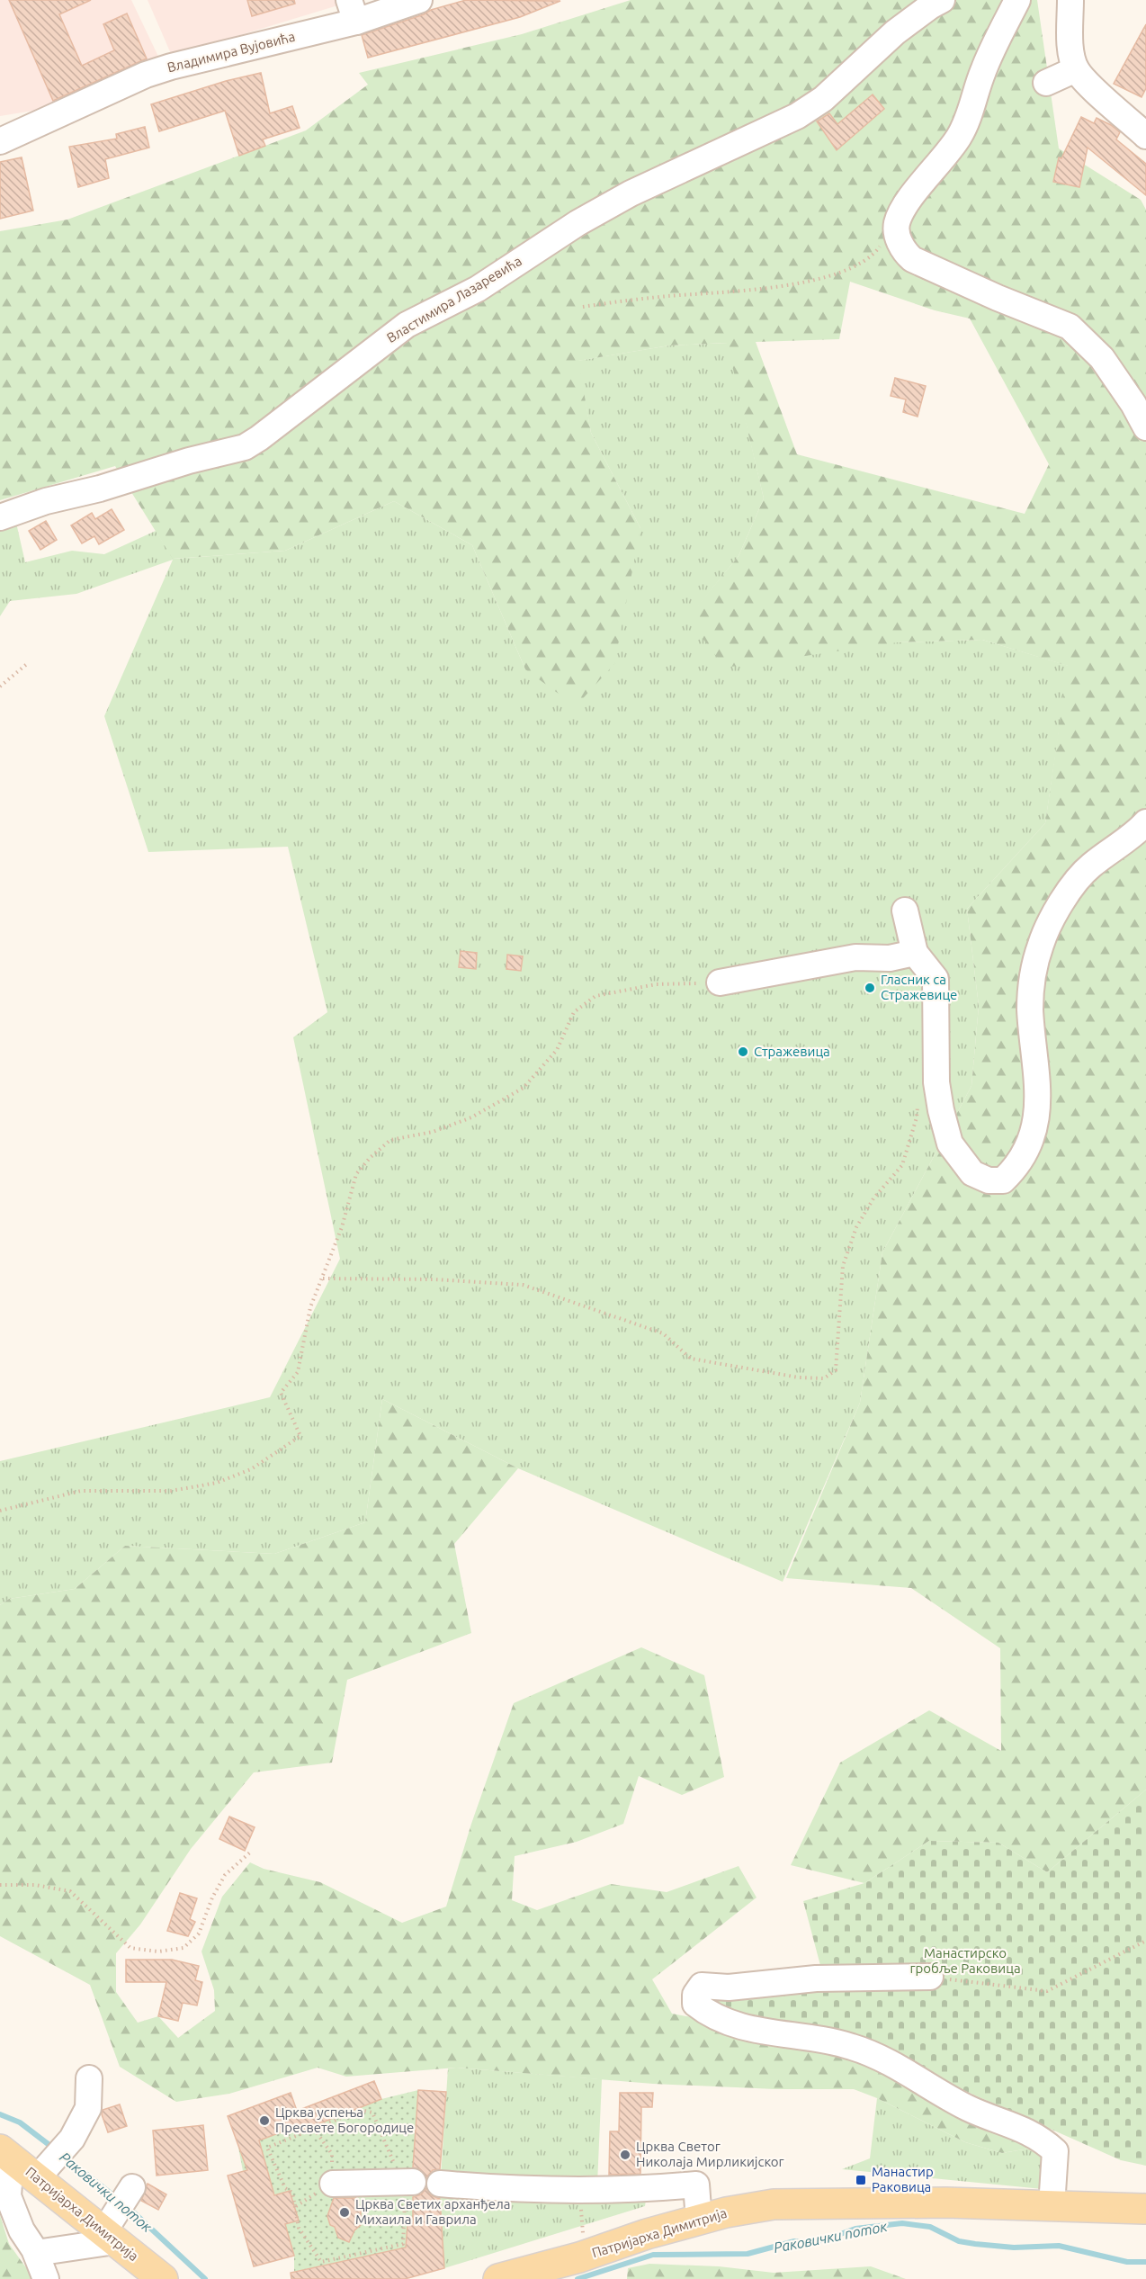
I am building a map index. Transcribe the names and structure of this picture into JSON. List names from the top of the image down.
{
  "streets": {
    "main road": ["Патријарха Димитрија"],
    "street": ["Владимира Вујовића", "Властимира Лазаревића"]
  },
  "water": ["Раковички поток"],
  "parks": ["Манастирско гробље Раковица"],
  "places": {
    "other": [
      "Гласник са Стражевице",
      "Стражевица",
      "Црква успења Пресвете Богородице",
      "Црква Светог Николаја Мирликијског",
      "Црква Светих арханђела Михаила и Гаврила"
    ],
    "transit": ["Манастир Раковица"]
  }
}
